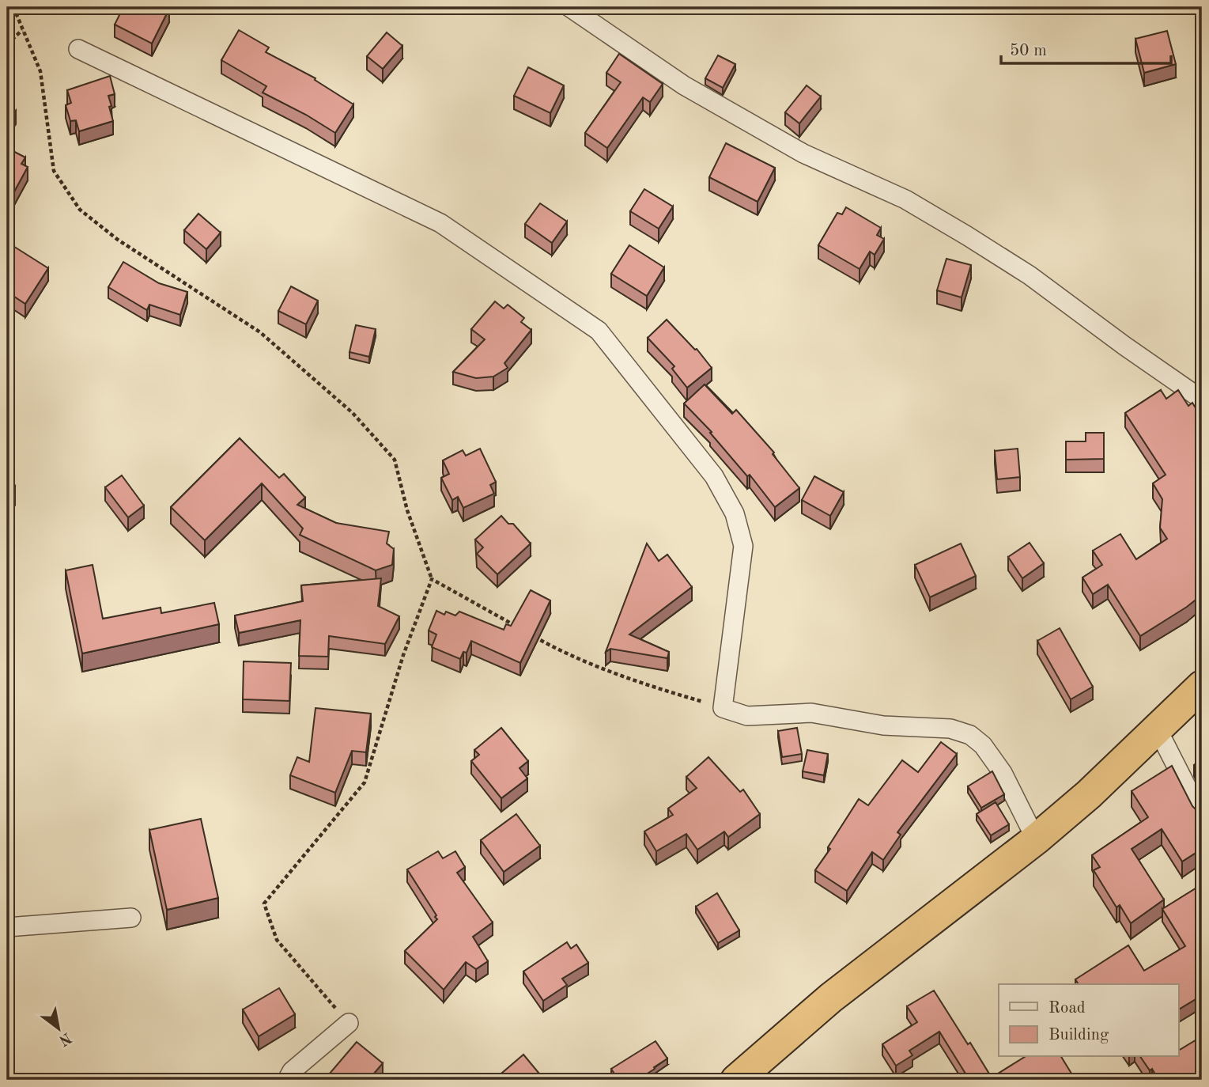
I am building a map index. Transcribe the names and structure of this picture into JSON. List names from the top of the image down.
{
  "legend": ["Road", "Building"],
  "scale_bar": "50 m",
  "north": "bottom right"
}
